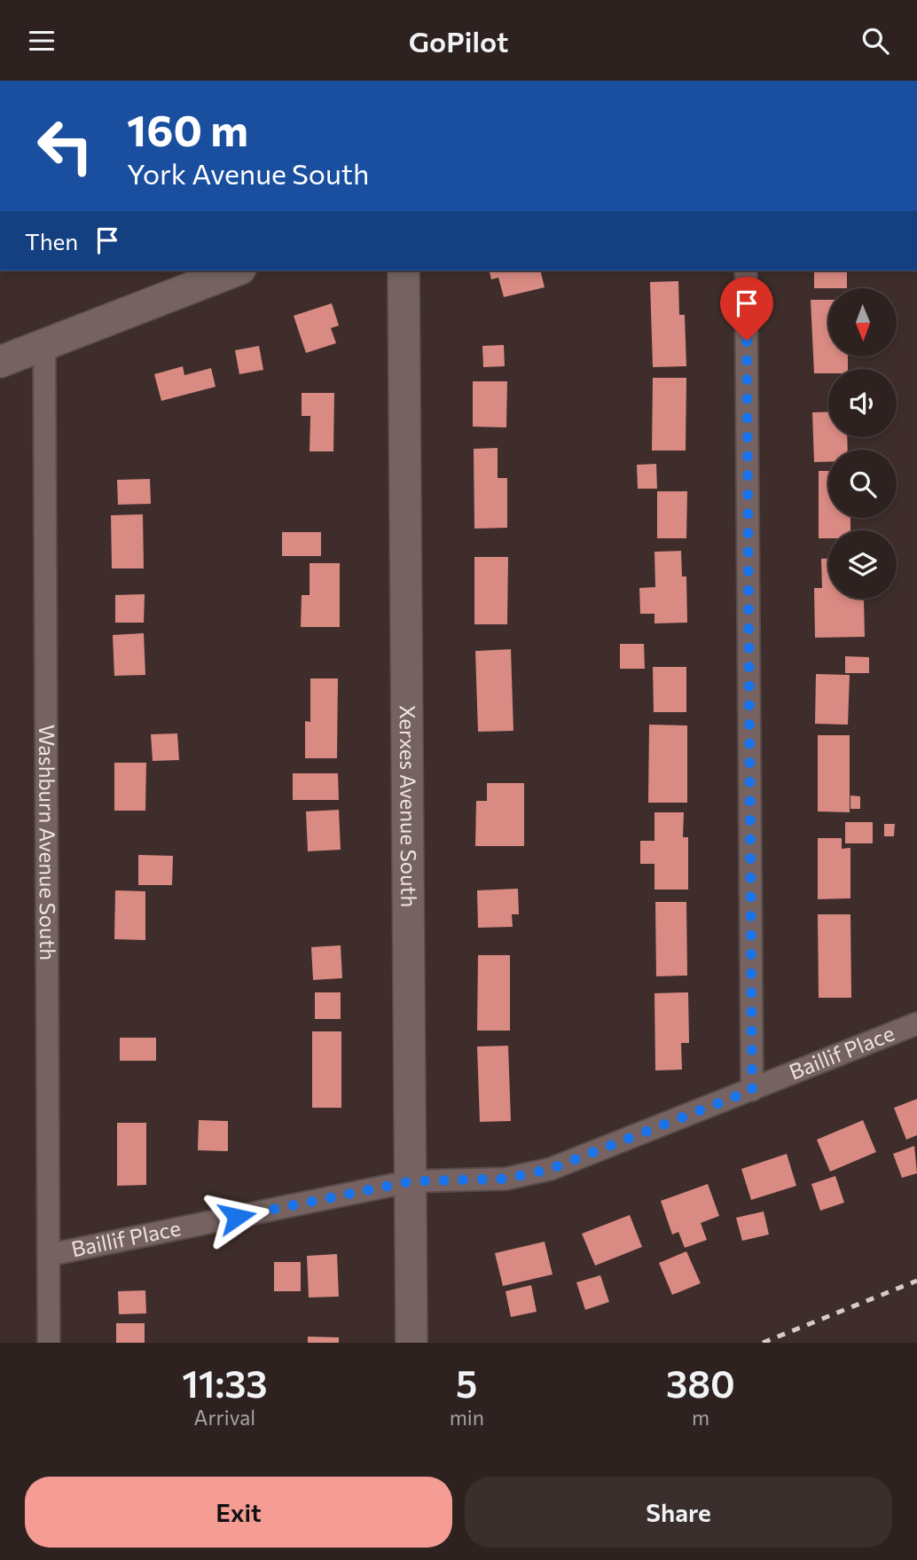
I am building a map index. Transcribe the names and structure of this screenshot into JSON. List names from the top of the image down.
{
  "streets": {
    "street": ["Xerxes Avenue South", "Washburn Avenue South", "Baillif Place"]
  },
  "crossings": [
    ["Xerxes Avenue South", "Baillif Place"],
    ["Washburn Avenue South", "Baillif Place"]
  ],
  "north": "bottom",
  "page": {
    "header": "GoPilot",
    "turn": ["160 m", "York Avenue South"],
    "then": "Then",
    "eta": [
      "11:33",
      "Arrival",
      "5",
      "min",
      "380",
      "m"
    ],
    "buttons": ["Exit", "Share"]
  }
}
